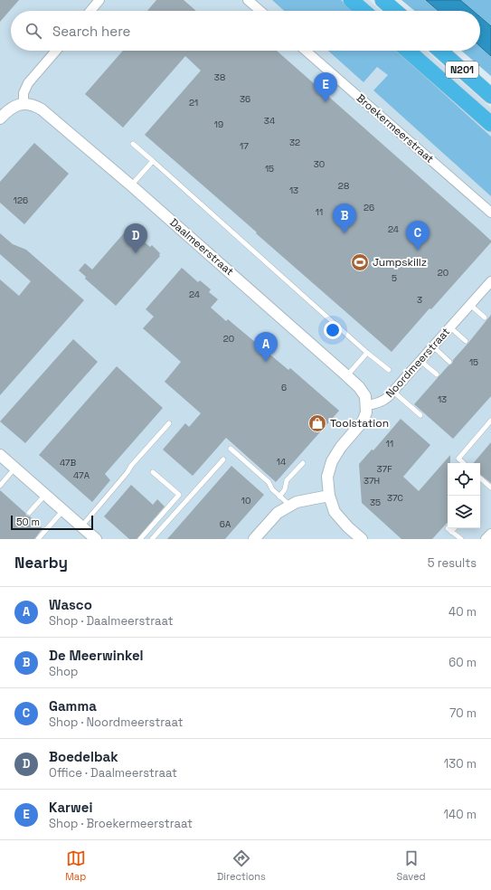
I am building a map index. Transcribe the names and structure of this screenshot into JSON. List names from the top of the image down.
{
  "streets": {
    "highway": ["N201"],
    "street": ["Broekermeerstraat", "Daalmeerstraat", "Noordmeerstraat"]
  },
  "crossings": [
    ["Daalmeerstraat", "Noordmeerstraat"]
  ],
  "places": {
    "sports": ["Jumpskillz"],
    "shop": ["Toolstation"]
  },
  "house_numbers": [
    "38",
    "36",
    "21",
    "34",
    "19",
    "32",
    "17",
    "30",
    "15",
    "28",
    "13",
    "126",
    "26",
    "11",
    "24",
    "20",
    "5",
    "24",
    "3",
    "20",
    "15",
    "6",
    "13",
    "11",
    "14",
    "47B",
    "37F",
    "47A",
    "37H",
    "37C",
    "10",
    "35",
    "6A"
  ],
  "scale_bar": "50 m",
  "page": {
    "search": "Search here",
    "pins": [
      "E",
      "B",
      "C",
      "D",
      "A"
    ],
    "scale": "50 m",
    "heading": ["Nearby", "5 results"],
    "list": [
      {
        "mark": "A",
        "name": "Wasco",
        "note": "Shop · Daalmeerstraat",
        "value": "40 m"
      },
      {
        "mark": "B",
        "name": "De Meerwinkel",
        "note": "Shop",
        "value": "60 m"
      },
      {
        "mark": "C",
        "name": "Gamma",
        "note": "Shop · Noordmeerstraat",
        "value": "70 m"
      },
      {
        "mark": "D",
        "name": "Boedelbak",
        "note": "Office · Daalmeerstraat",
        "value": "130 m"
      },
      {
        "mark": "E",
        "name": "Karwei",
        "note": "Shop · Broekermeerstraat",
        "value": "140 m"
      }
    ],
    "nav": ["Map", "Directions", "Saved"]
  }
}
